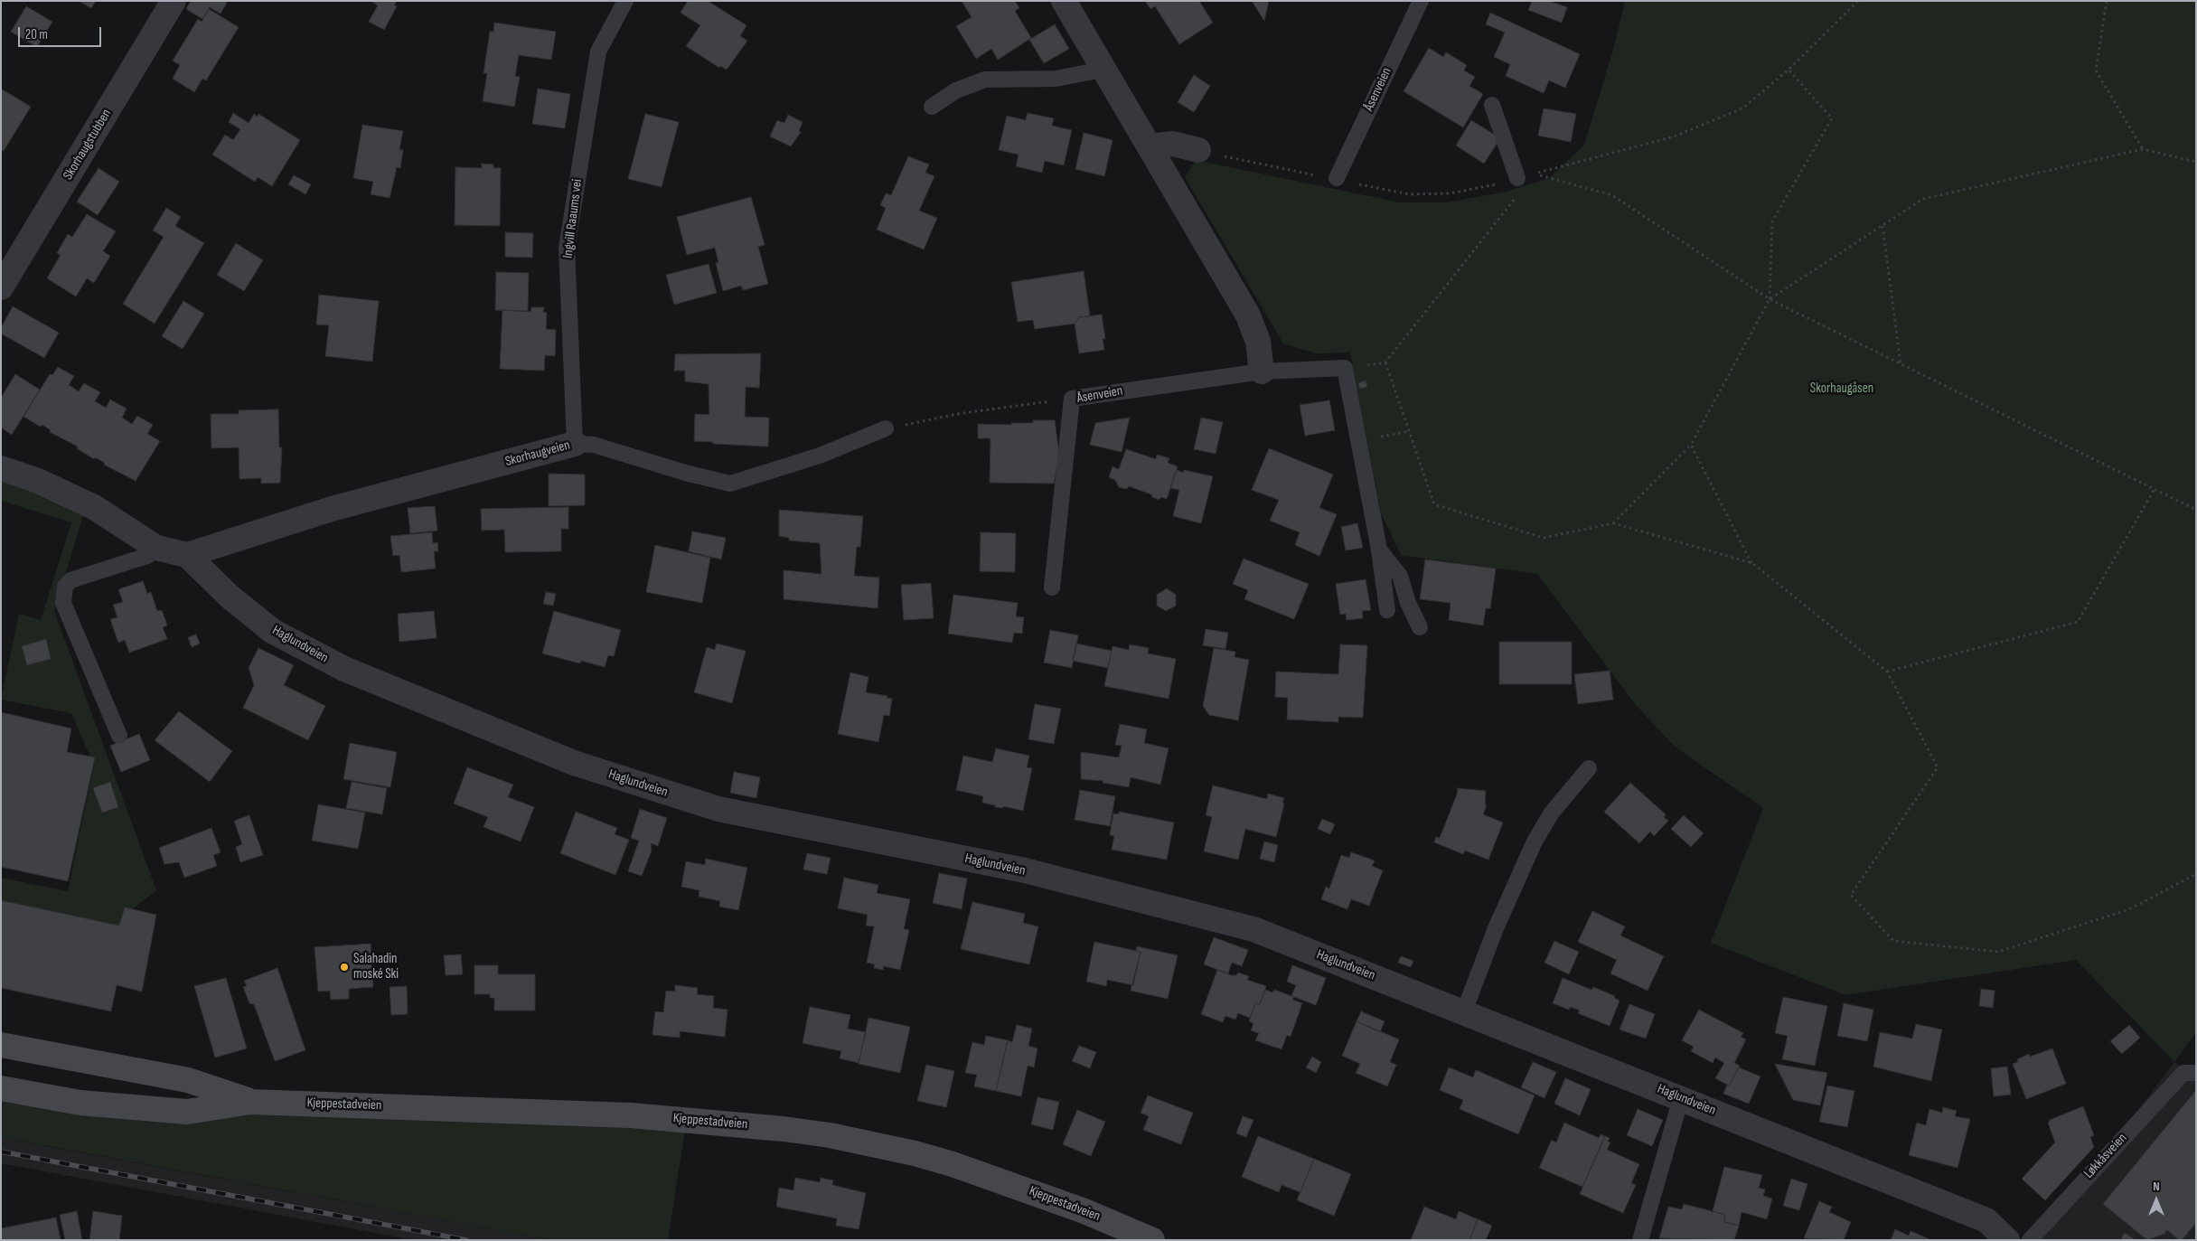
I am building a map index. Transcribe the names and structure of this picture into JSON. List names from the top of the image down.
{
  "streets": {
    "main road": ["Kjeppestadveien"],
    "street": ["Skorhaugstubben", "Skorhaugveien", "Haglundveien"],
    "lane": ["Åsenveien", "Ingvill Raaums vei", "Løkkåsveien"]
  },
  "crossings": [
    ["Ingvill Raaums vei", "Skorhaugveien"],
    ["Skorhaugveien", "Haglundveien"]
  ],
  "parks": ["Skorhaugåsen"],
  "places": ["Salahadin moské Ski"],
  "scale_bar": "20 m",
  "north": "top"
}
